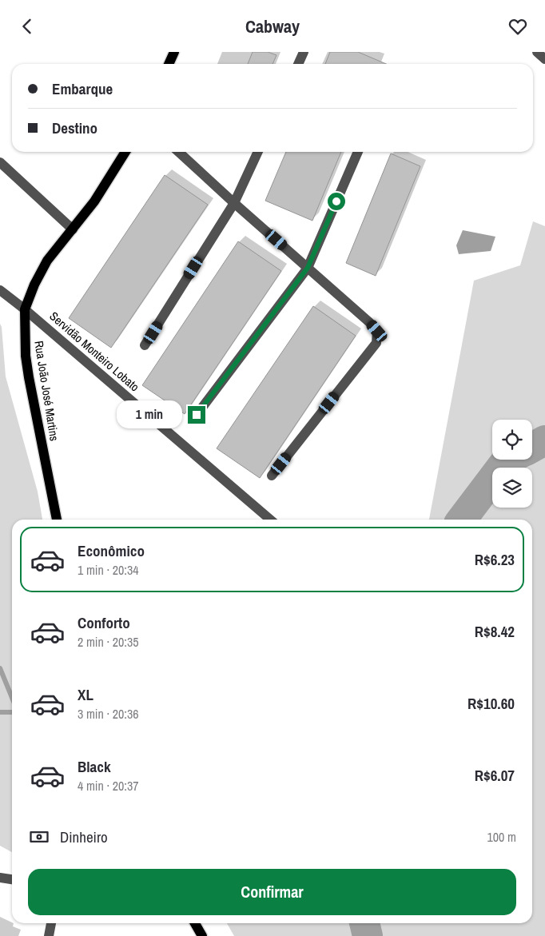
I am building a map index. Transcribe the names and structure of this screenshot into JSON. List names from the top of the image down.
{
  "streets": {
    "main road": ["Rua João José Martins"],
    "street": ["Servidão Monteiro Lobato"]
  },
  "crossings": [
    ["Servidão Monteiro Lobato", "Rua João José Martins"]
  ],
  "page": {
    "header": "Cabway",
    "banner": ["Embarque", "Destino"],
    "bubble": "1 min",
    "list": [
      {
        "name": "Econômico",
        "note": "1 min · 20:34",
        "value": "R$6.23"
      },
      {
        "name": "Conforto",
        "note": "2 min · 20:35",
        "value": "R$8.42"
      },
      {
        "name": "XL",
        "note": "3 min · 20:36",
        "value": "R$10.60"
      },
      {
        "name": "Black",
        "note": "4 min · 20:37",
        "value": "R$6.07"
      }
    ],
    "pay": ["Dinheiro", "100 m"],
    "buttons": "Confirmar"
  }
}
